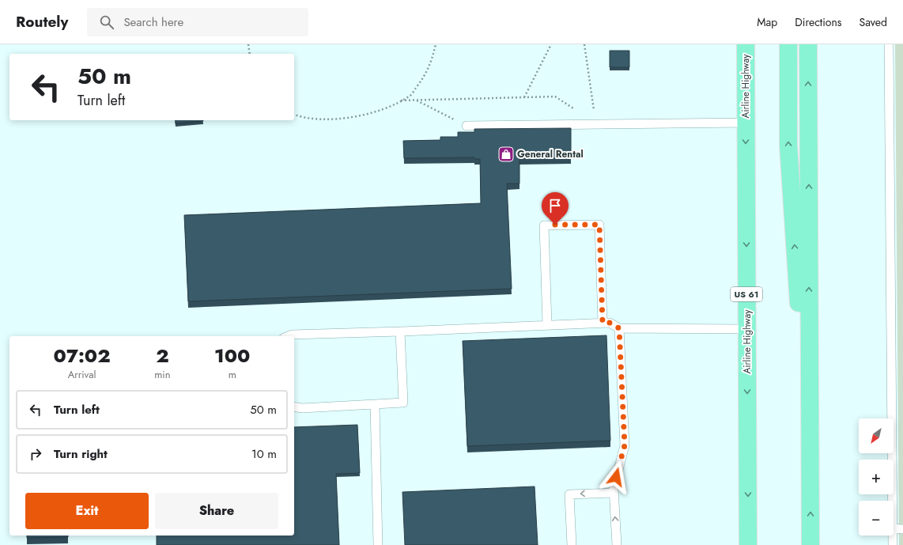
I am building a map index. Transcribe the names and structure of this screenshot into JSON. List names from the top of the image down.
{
  "streets": {
    "highway": ["Airline Highway", "US 61"]
  },
  "places": {
    "shop": ["General Rental"]
  },
  "north": "bottom left",
  "page": {
    "header": "Routely",
    "search": "Search here",
    "nav": ["Map", "Directions", "Saved"],
    "turn": ["50 m", "Turn left"],
    "eta": [
      "07:02",
      "Arrival",
      "2",
      "min",
      "100",
      "m"
    ],
    "list": [
      {
        "name": "Turn left",
        "value": "50 m"
      },
      {
        "name": "Turn right",
        "value": "10 m"
      }
    ],
    "map_buttons": ["+", "−"],
    "buttons": ["Exit", "Share"]
  }
}
